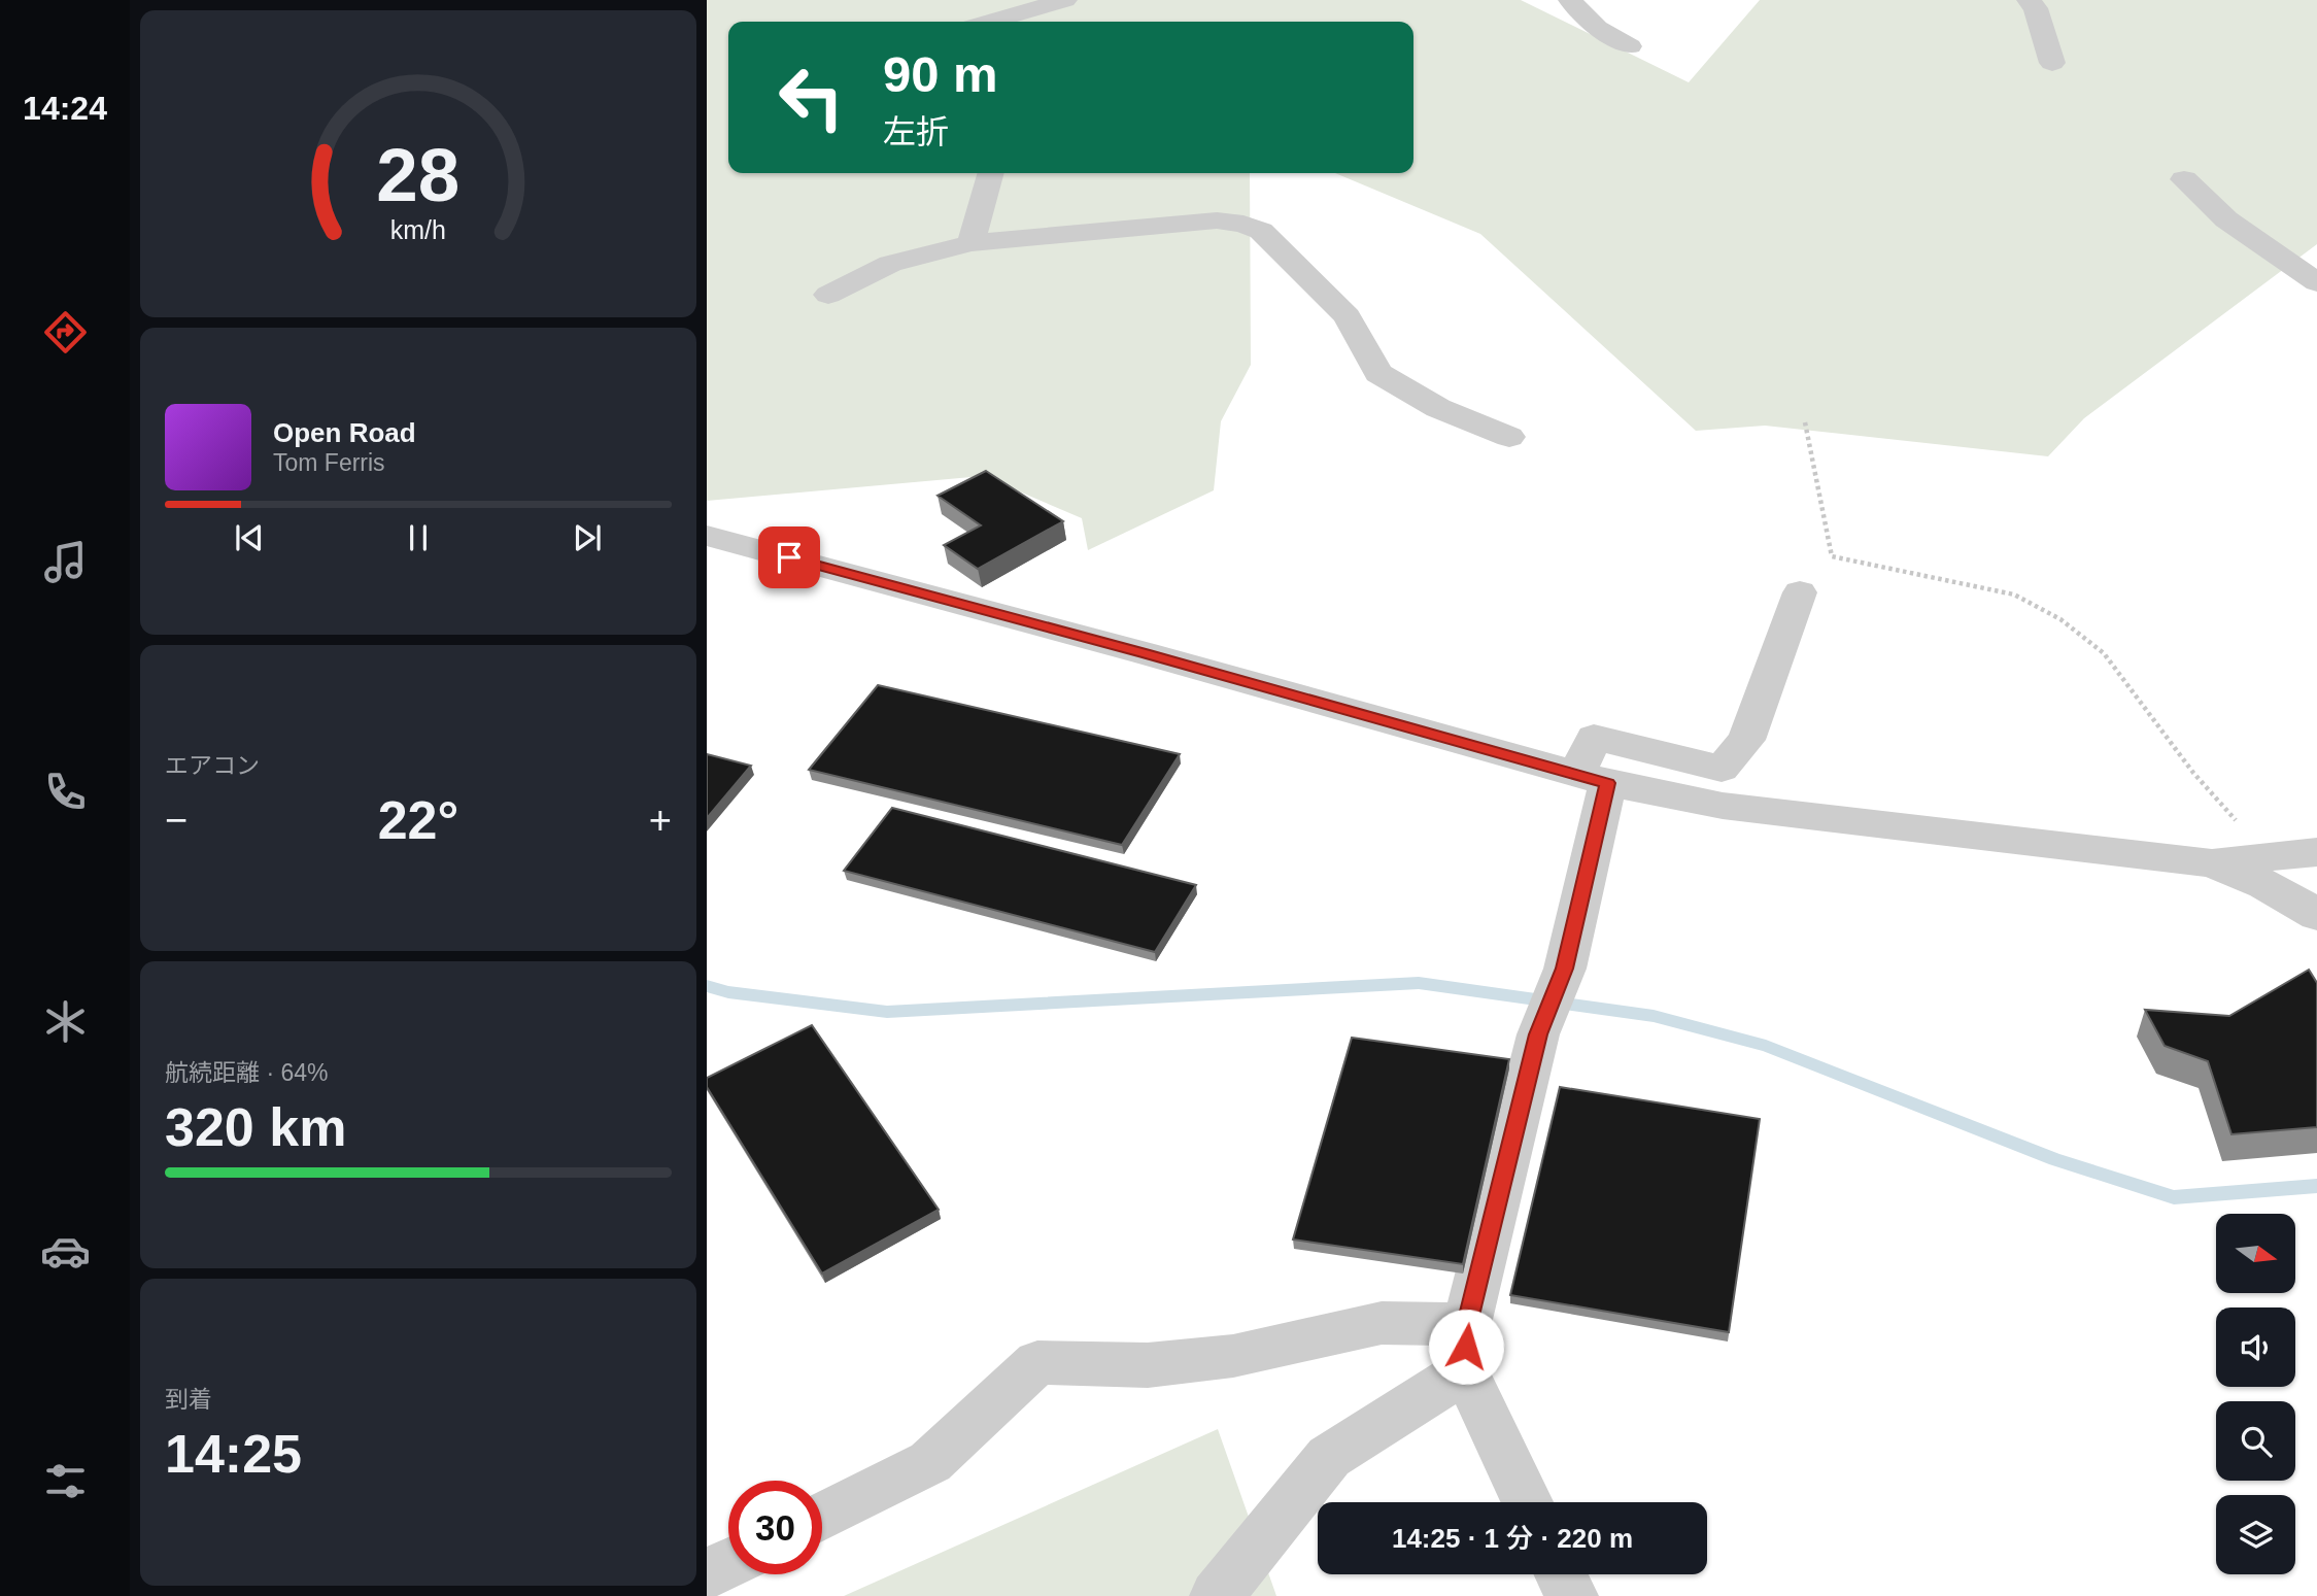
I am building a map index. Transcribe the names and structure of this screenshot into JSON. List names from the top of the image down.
{
  "north": "right",
  "page": {
    "tabs": "14:24",
    "turn": ["90 m", "左折"],
    "song": ["Open Road", "Tom Ferris"],
    "tile": [
      "エアコン",
      ["航続距離 · 64%", "320 km"],
      ["到着", "14:25"]
    ],
    "heat": ["−", "22°", "+"],
    "limit": "30",
    "trip": "14:25 · 1 分 · 220 m",
    "gauge": ["28", "km/h"]
  }
}
